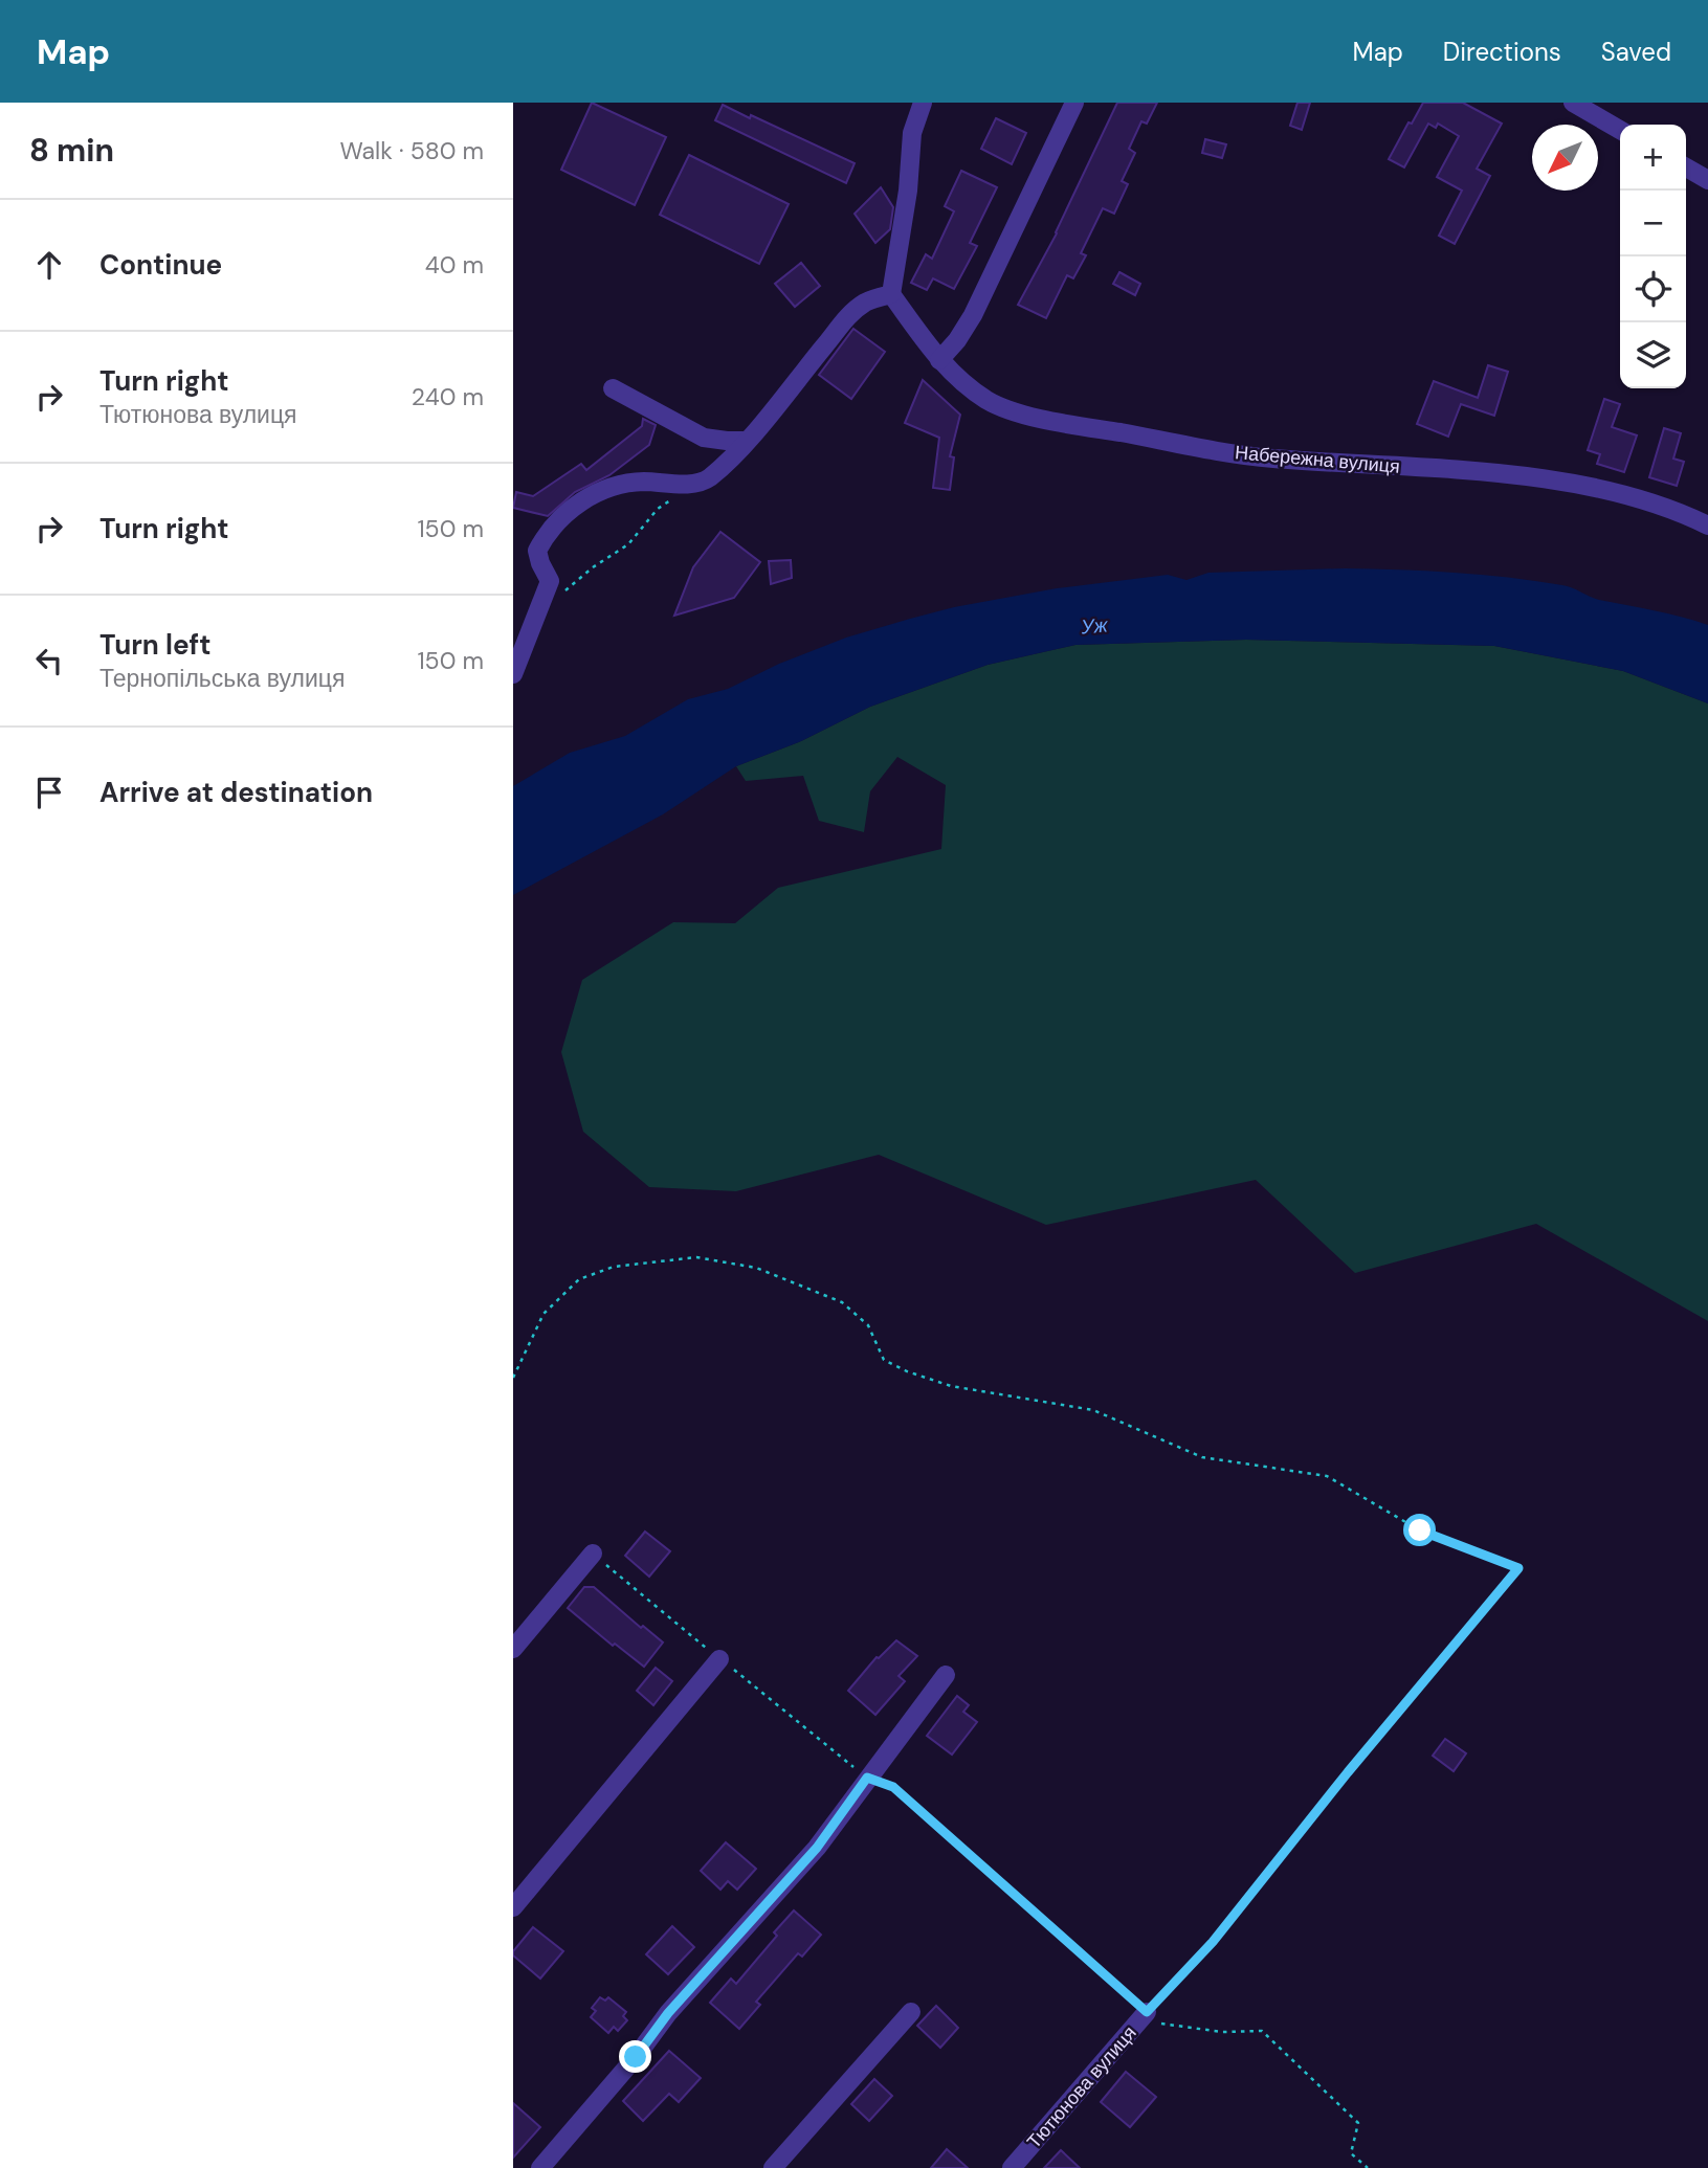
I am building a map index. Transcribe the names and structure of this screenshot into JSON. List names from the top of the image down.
{
  "streets": {
    "street": ["Набережна вулиця", "Тютюнова вулиця"]
  },
  "water": ["Уж"],
  "north": "bottom left",
  "page": {
    "header": "Map",
    "nav": ["Map", "Directions", "Saved"],
    "heading": ["8 min", "Walk · 580 m"],
    "map_buttons": ["+", "−"],
    "list": [
      ["Continue", "40 m"],
      ["Turn right", "Тютюнова вулиця", "240 m"],
      ["Turn right", "150 m"],
      ["Turn left", "Тернопільська вулиця", "150 m"],
      "Arrive at destination"
    ]
  }
}
